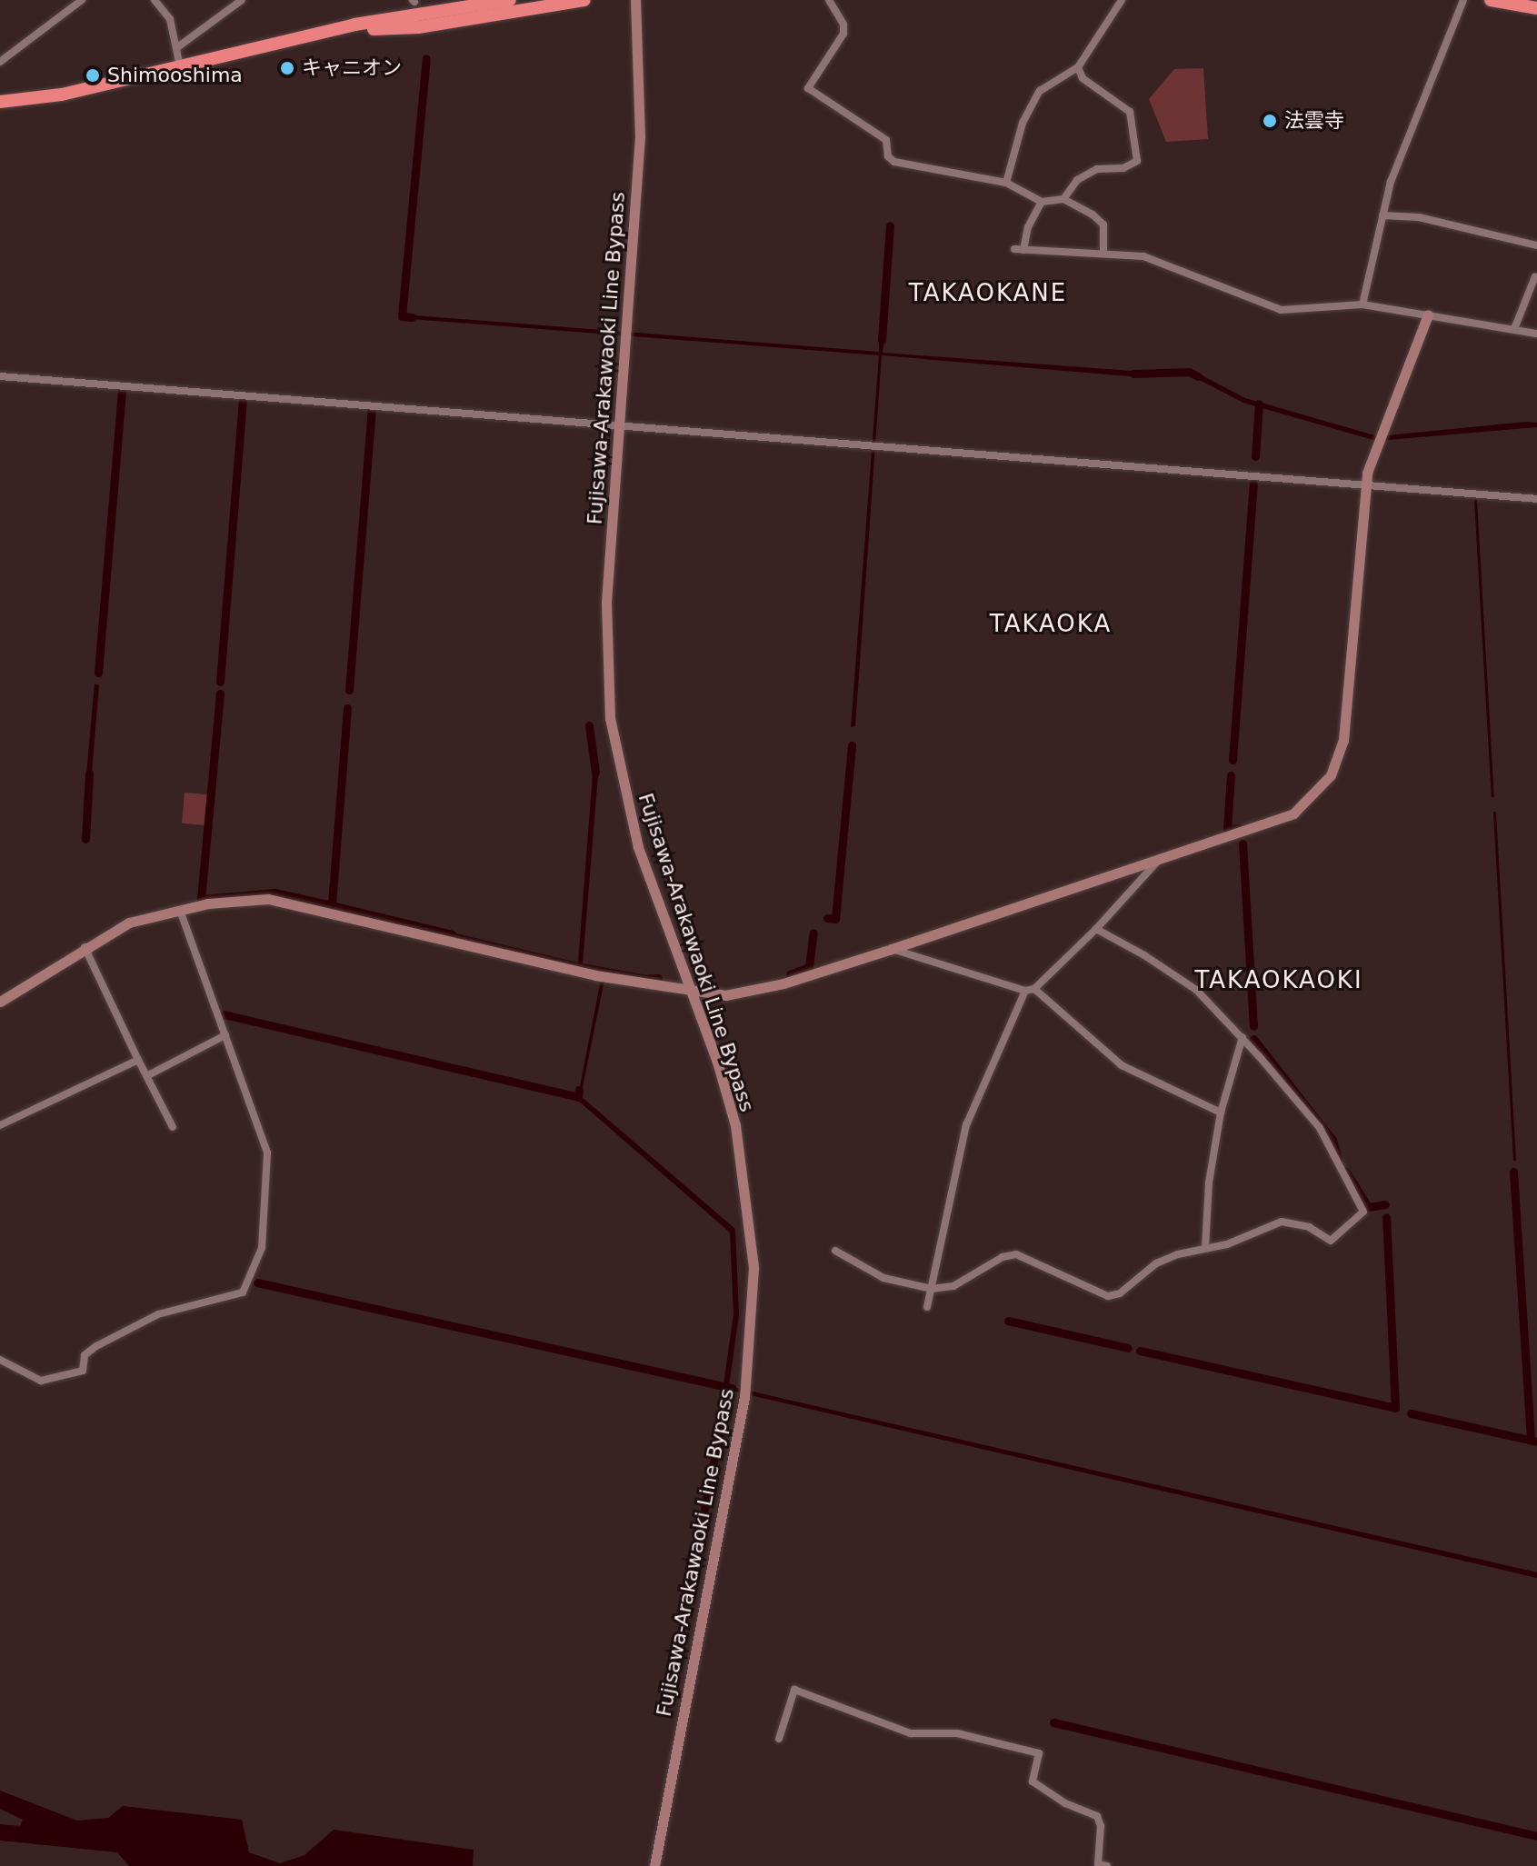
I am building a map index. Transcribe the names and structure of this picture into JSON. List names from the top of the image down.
{
  "streets": {
    "main road": ["Fujisawa-Arakawaoki Line Bypass"]
  },
  "districts": ["TAKAOKANE", "TAKAOKA", "TAKAOKAOKI"],
  "places": ["キャニオン", "Shimooshima", "法雲寺"]
}
